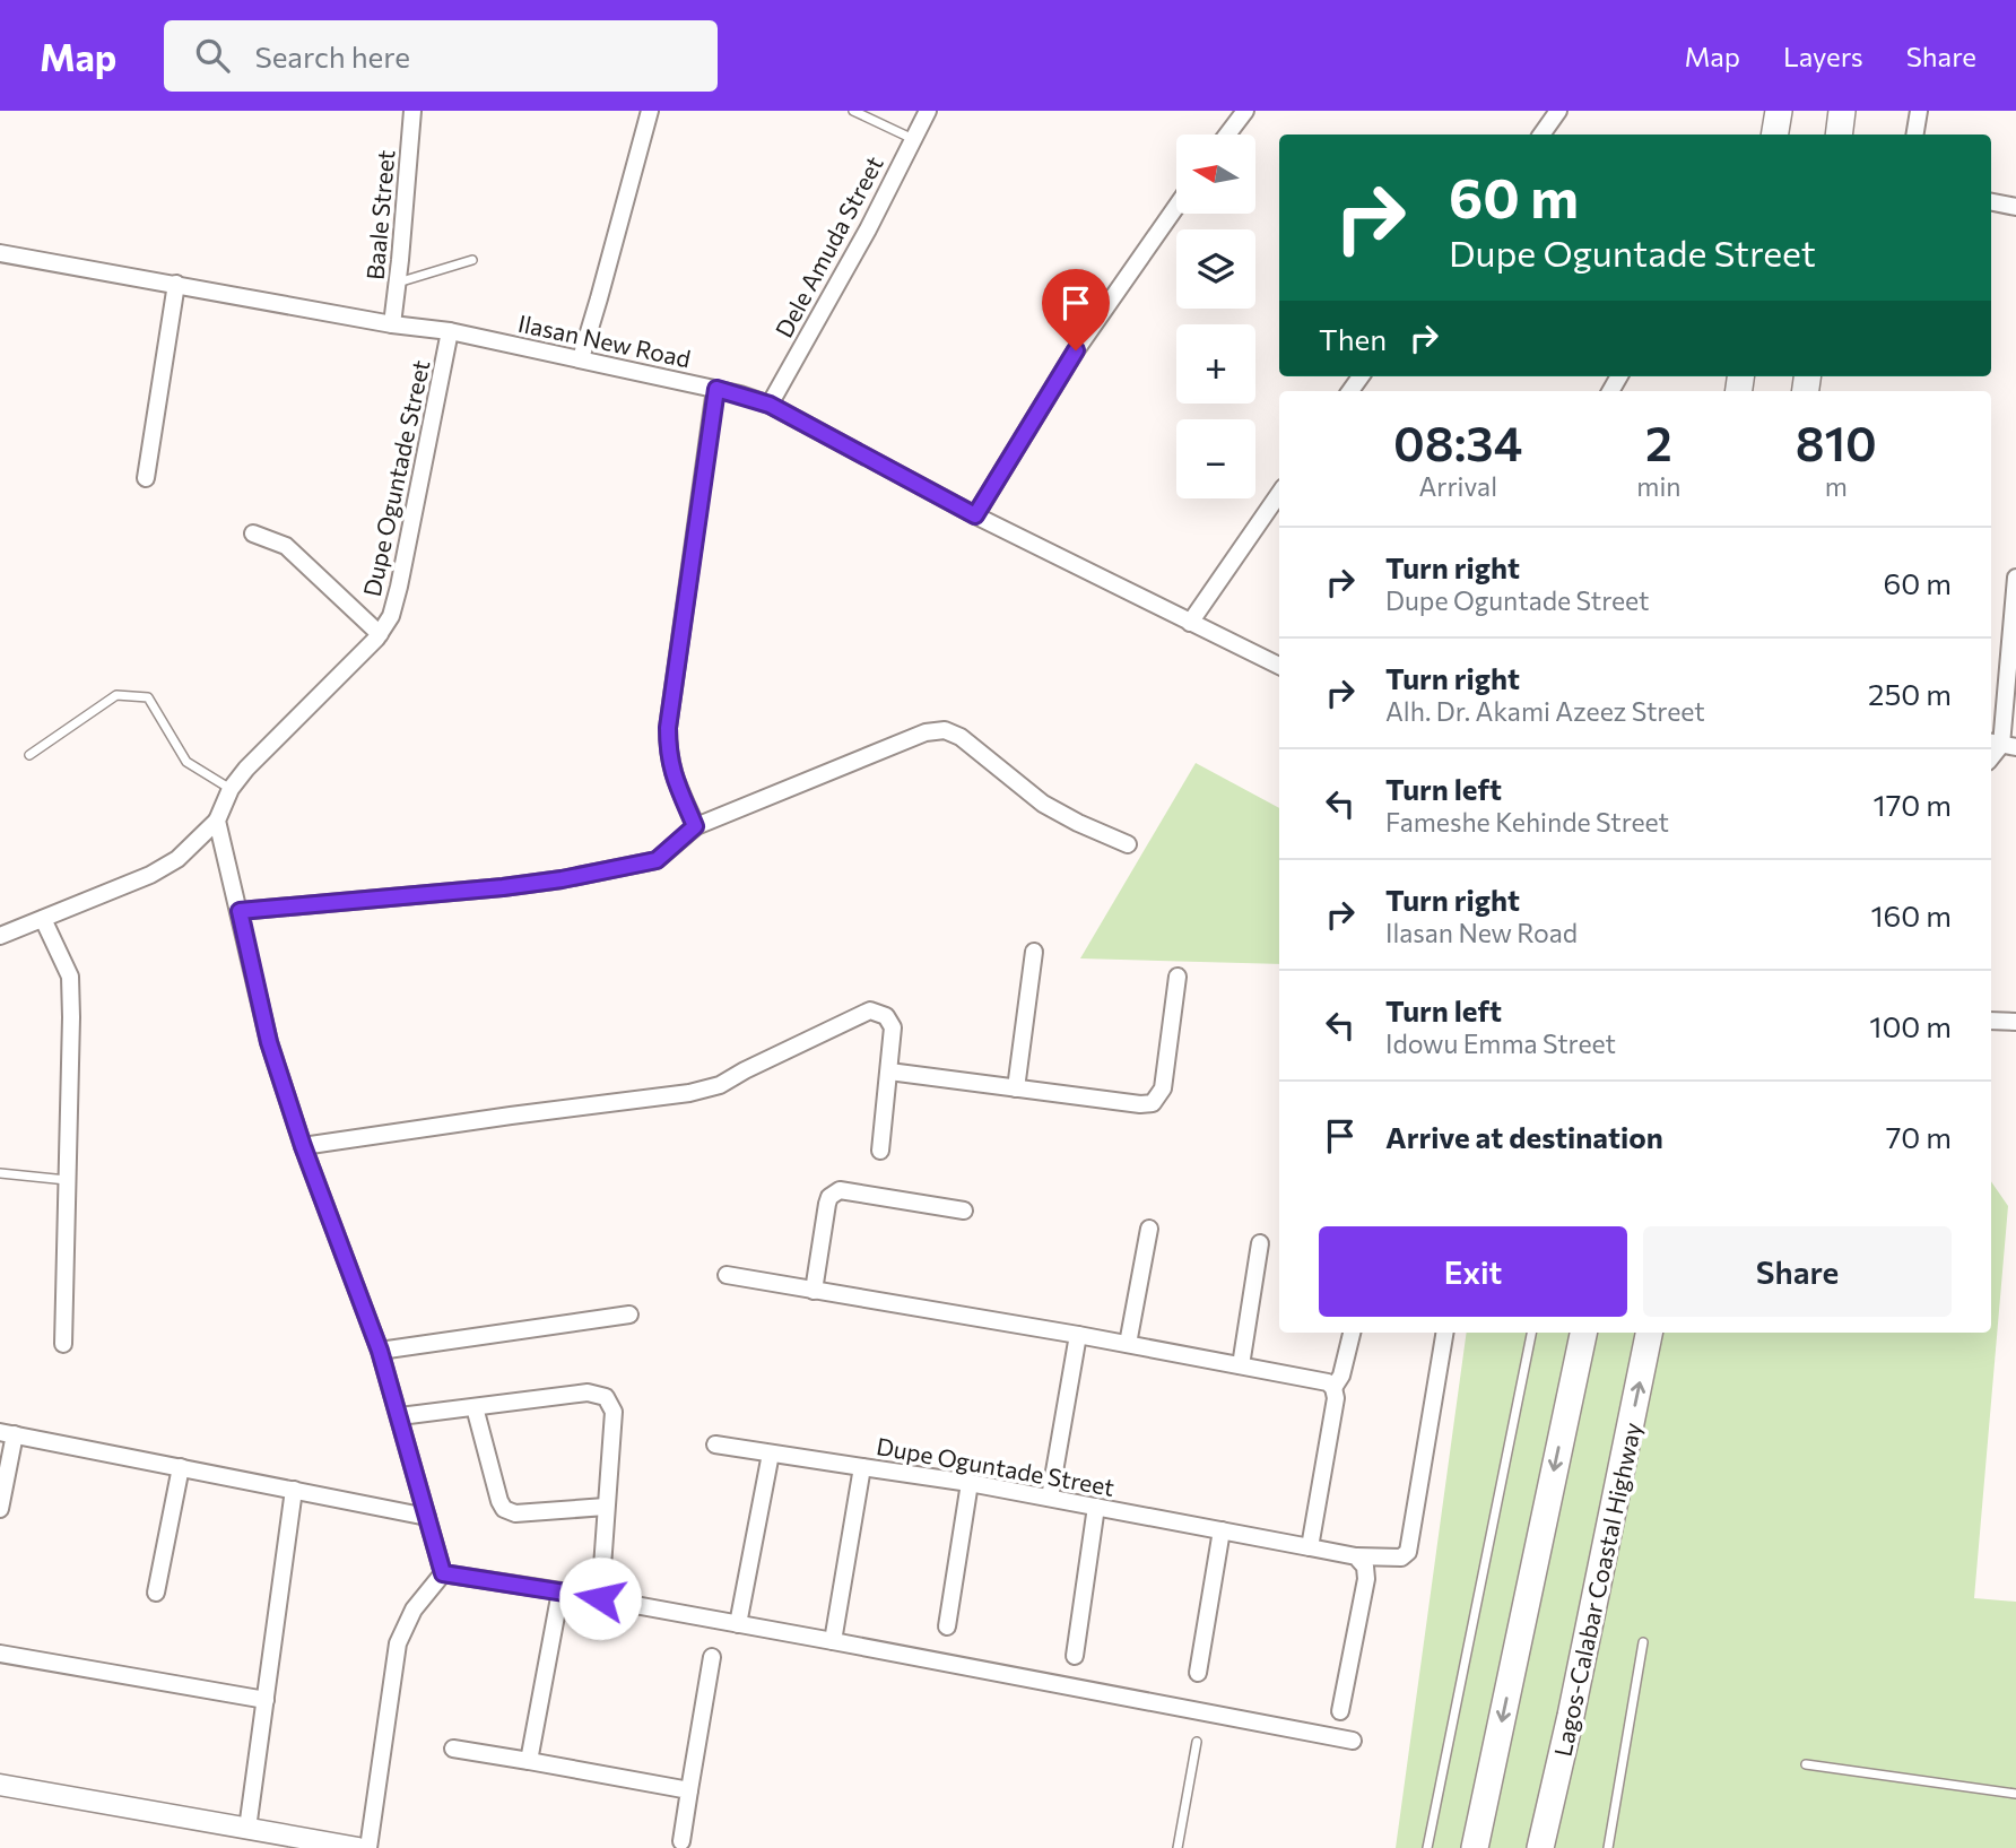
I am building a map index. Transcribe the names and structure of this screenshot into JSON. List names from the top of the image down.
{
  "streets": {
    "highway": ["Lagos-Calabar Coastal Highway"],
    "street": [
      "Baale Street",
      "Dele Amuda Street",
      "Ilasan New Road",
      "Dupe Oguntade Street"
    ]
  },
  "crossings": [
    ["Baale Street", "Ilasan New Road"],
    ["Dele Amuda Street", "Ilasan New Road"],
    ["Ilasan New Road", "Dupe Oguntade Street"]
  ],
  "north": "left",
  "page": {
    "header": "Map",
    "search": "Search here",
    "nav": ["Map", "Layers", "Share"],
    "map_buttons": ["+", "−"],
    "turn": ["60 m", "Dupe Oguntade Street"],
    "then": "Then",
    "eta": [
      "08:34",
      "Arrival",
      "2",
      "min",
      "810",
      "m"
    ],
    "list": [
      {
        "name": "Turn right",
        "note": "Dupe Oguntade Street",
        "value": "60 m"
      },
      {
        "name": "Turn right",
        "note": "Alh. Dr. Akami Azeez Street",
        "value": "250 m"
      },
      {
        "name": "Turn left",
        "note": "Fameshe Kehinde Street",
        "value": "170 m"
      },
      {
        "name": "Turn right",
        "note": "Ilasan New Road",
        "value": "160 m"
      },
      {
        "name": "Turn left",
        "note": "Idowu Emma Street",
        "value": "100 m"
      },
      {
        "name": "Arrive at destination",
        "value": "70 m"
      }
    ],
    "buttons": ["Exit", "Share"]
  }
}
